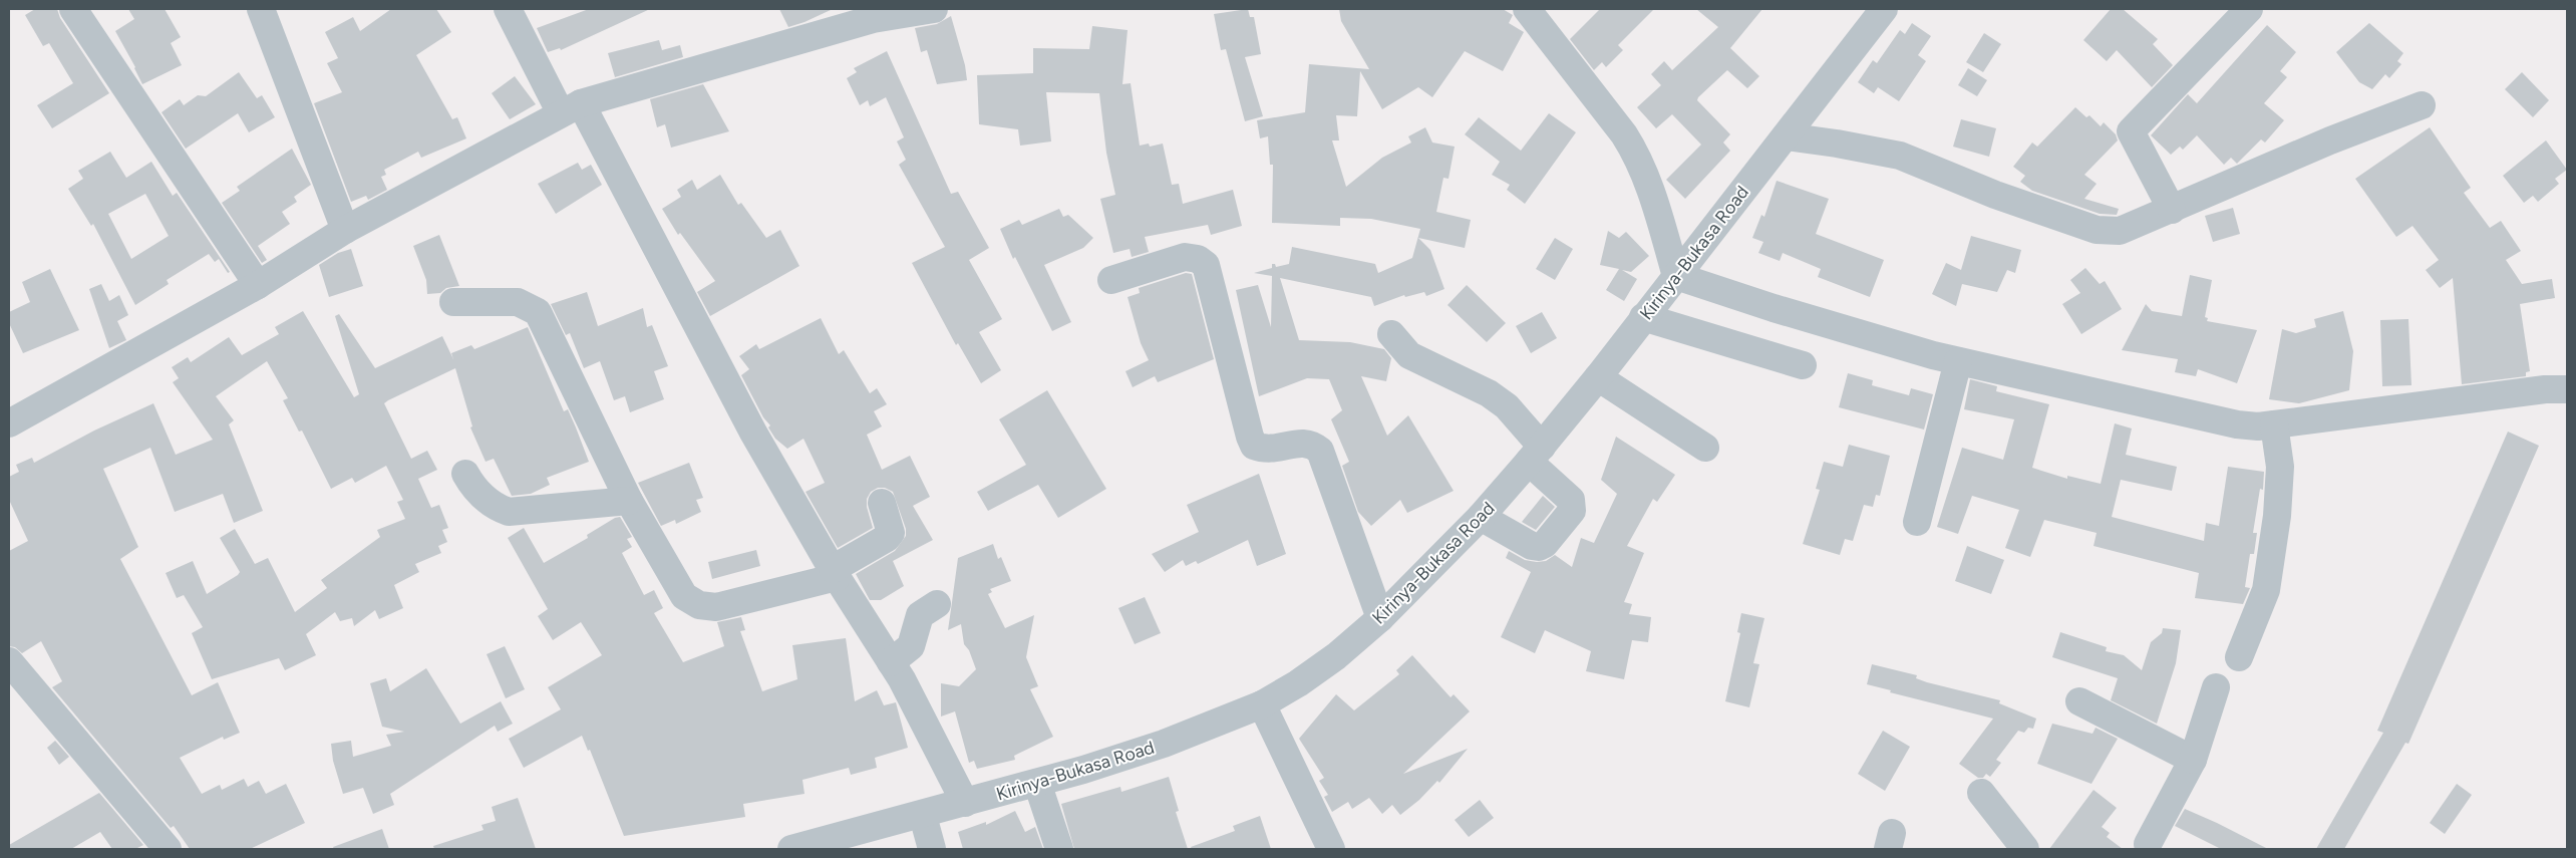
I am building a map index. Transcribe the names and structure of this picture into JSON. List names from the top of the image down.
{
  "streets": {
    "street": ["Kirinya-Bukasa Road"]
  }
}
